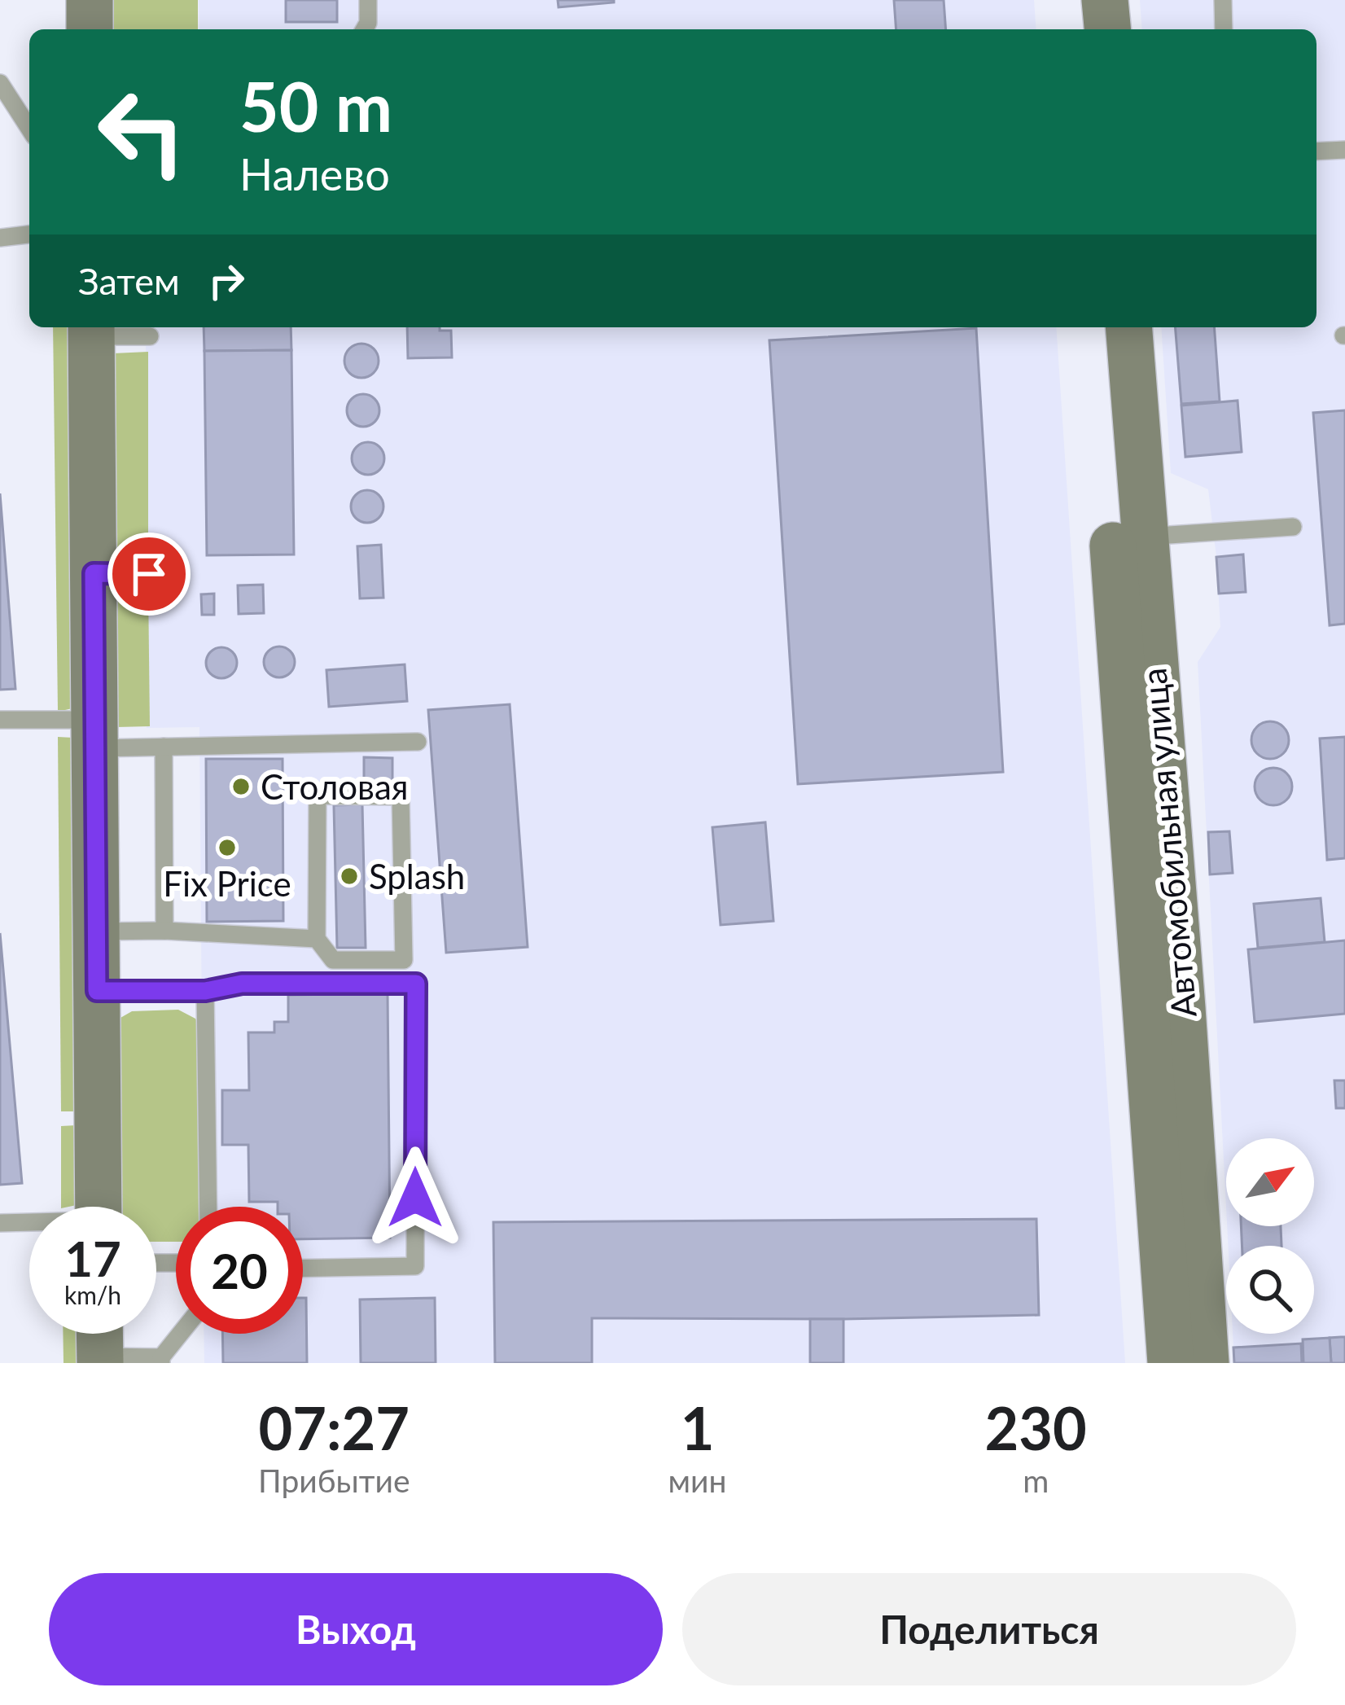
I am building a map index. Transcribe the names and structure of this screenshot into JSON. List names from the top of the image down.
{
  "streets": {
    "main road": ["Автомобильная улица"]
  },
  "places": ["Столовая", "Fix Price", "Splash"],
  "north": "top right",
  "page": {
    "turn": ["50 m", "Налево"],
    "then": "Затем",
    "speed": "17 km/h",
    "limit": "20",
    "eta": [
      "07:27",
      "Прибытие",
      "1",
      "мин",
      "230",
      "m"
    ],
    "buttons": ["Выход", "Поделиться"]
  }
}
